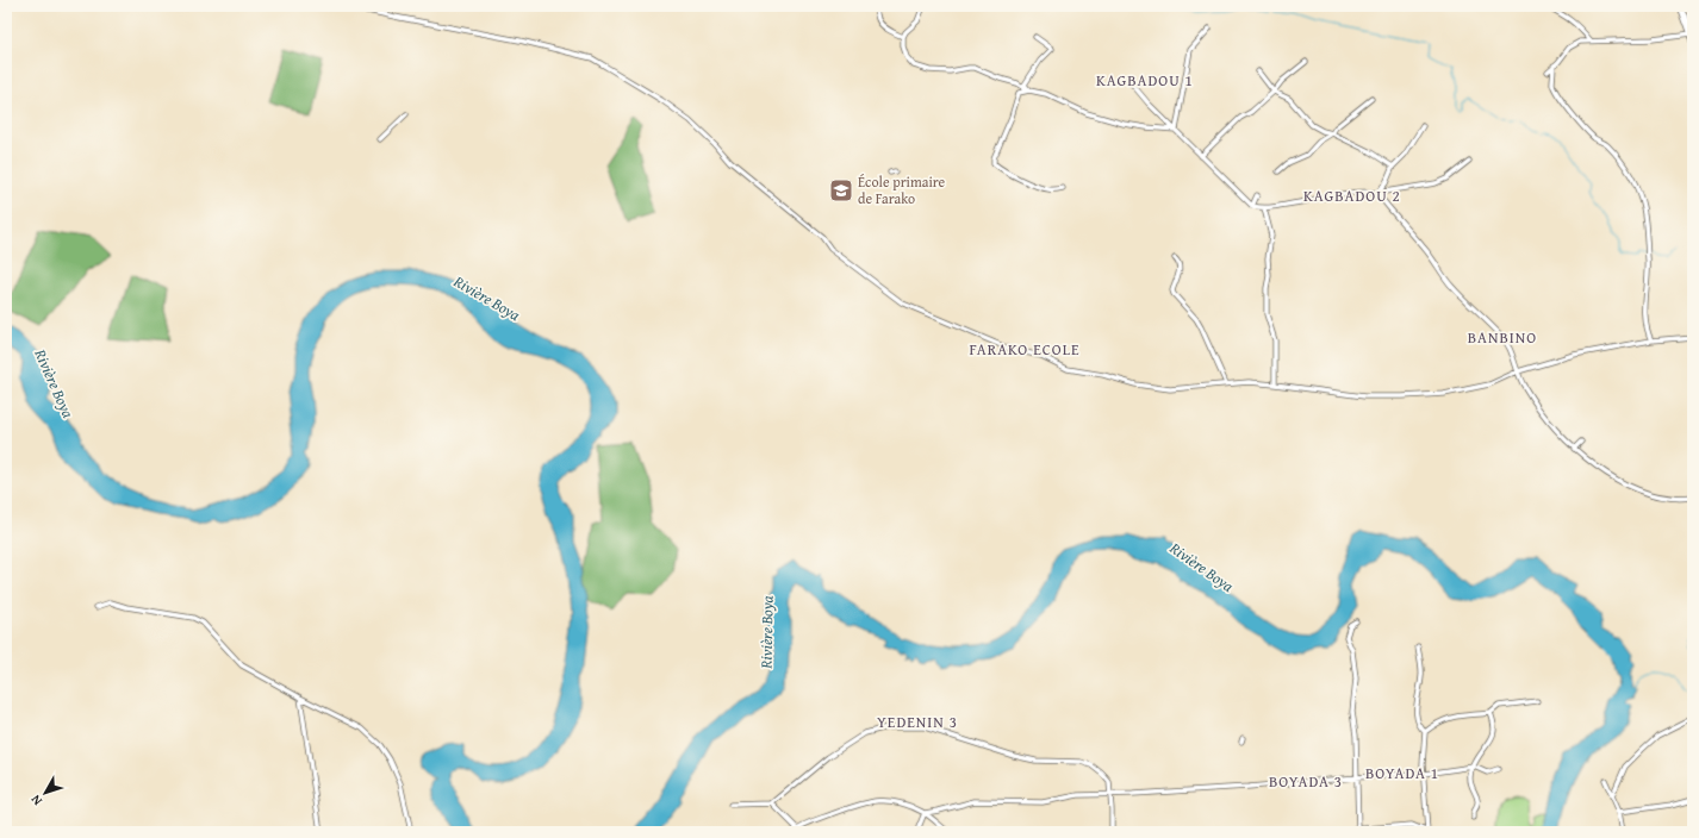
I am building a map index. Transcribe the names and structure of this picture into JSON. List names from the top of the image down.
{
  "districts": [
    "KAGBADOU 1",
    "KAGBADOU 2",
    "BANBINO",
    "FARAKO ECOLE",
    "YEDENIN 3",
    "BOYADA 1",
    "BOYADA 3"
  ],
  "water": ["Rivière Boya"],
  "places": {
    "school or university": ["École primaire de Farako"]
  },
  "north": "bottom left"
}
